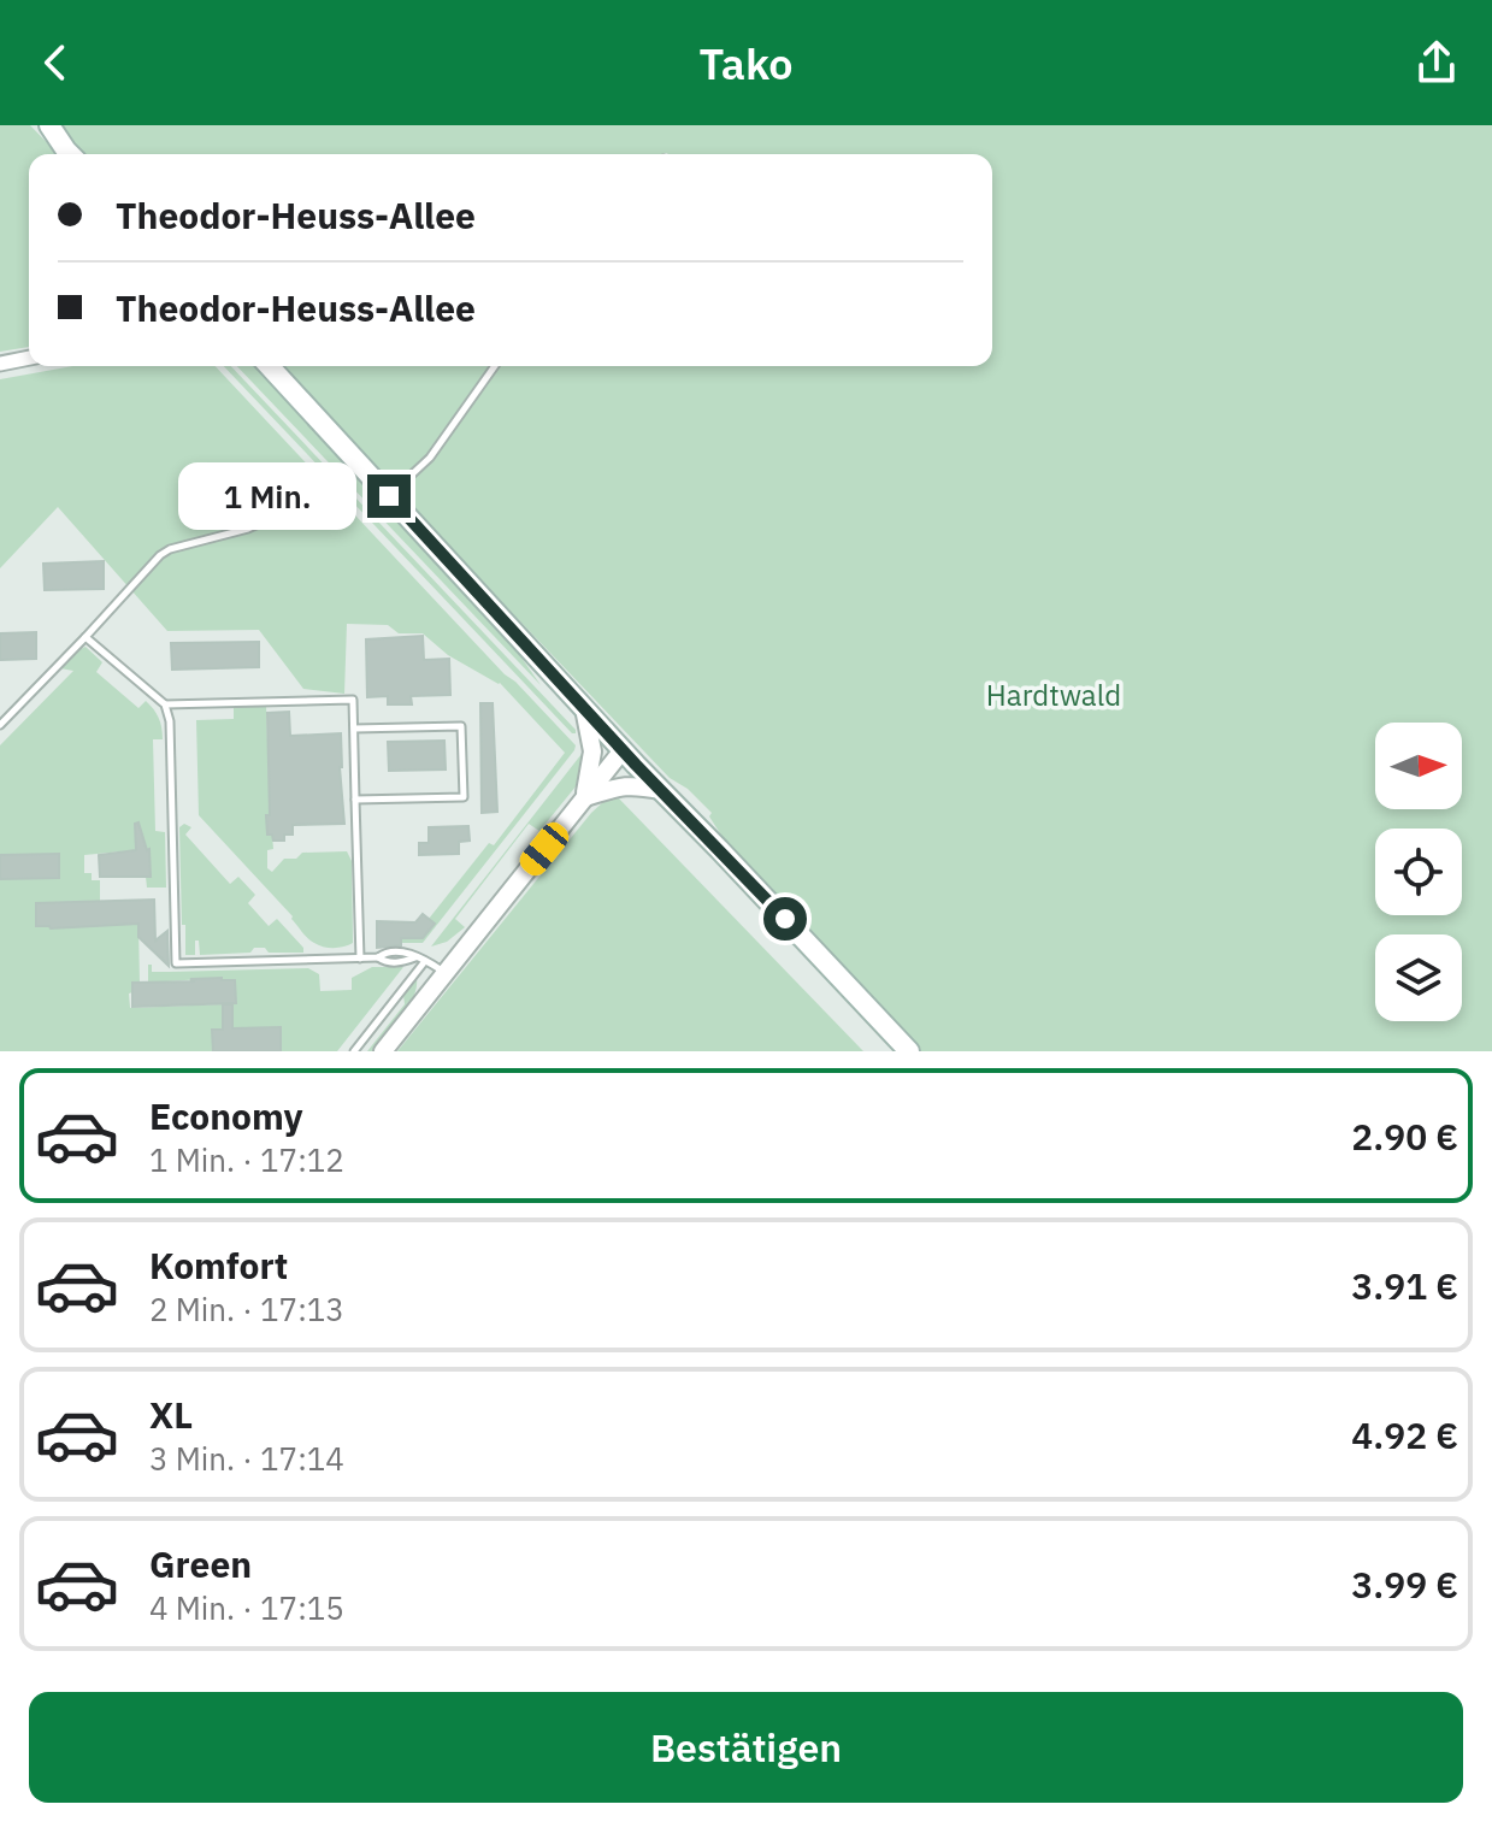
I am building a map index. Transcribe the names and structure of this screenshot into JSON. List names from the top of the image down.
{
  "parks": ["Hardtwald"],
  "north": "right",
  "page": {
    "header": "Tako",
    "banner": ["Theodor-Heuss-Allee", "Theodor-Heuss-Allee"],
    "bubble": "1 Min.",
    "list": [
      {
        "name": "Economy",
        "note": "1 Min. · 17:12",
        "value": "2.90 €"
      },
      {
        "name": "Komfort",
        "note": "2 Min. · 17:13",
        "value": "3.91 €"
      },
      {
        "name": "XL",
        "note": "3 Min. · 17:14",
        "value": "4.92 €"
      },
      {
        "name": "Green",
        "note": "4 Min. · 17:15",
        "value": "3.99 €"
      }
    ],
    "buttons": "Bestätigen"
  }
}
